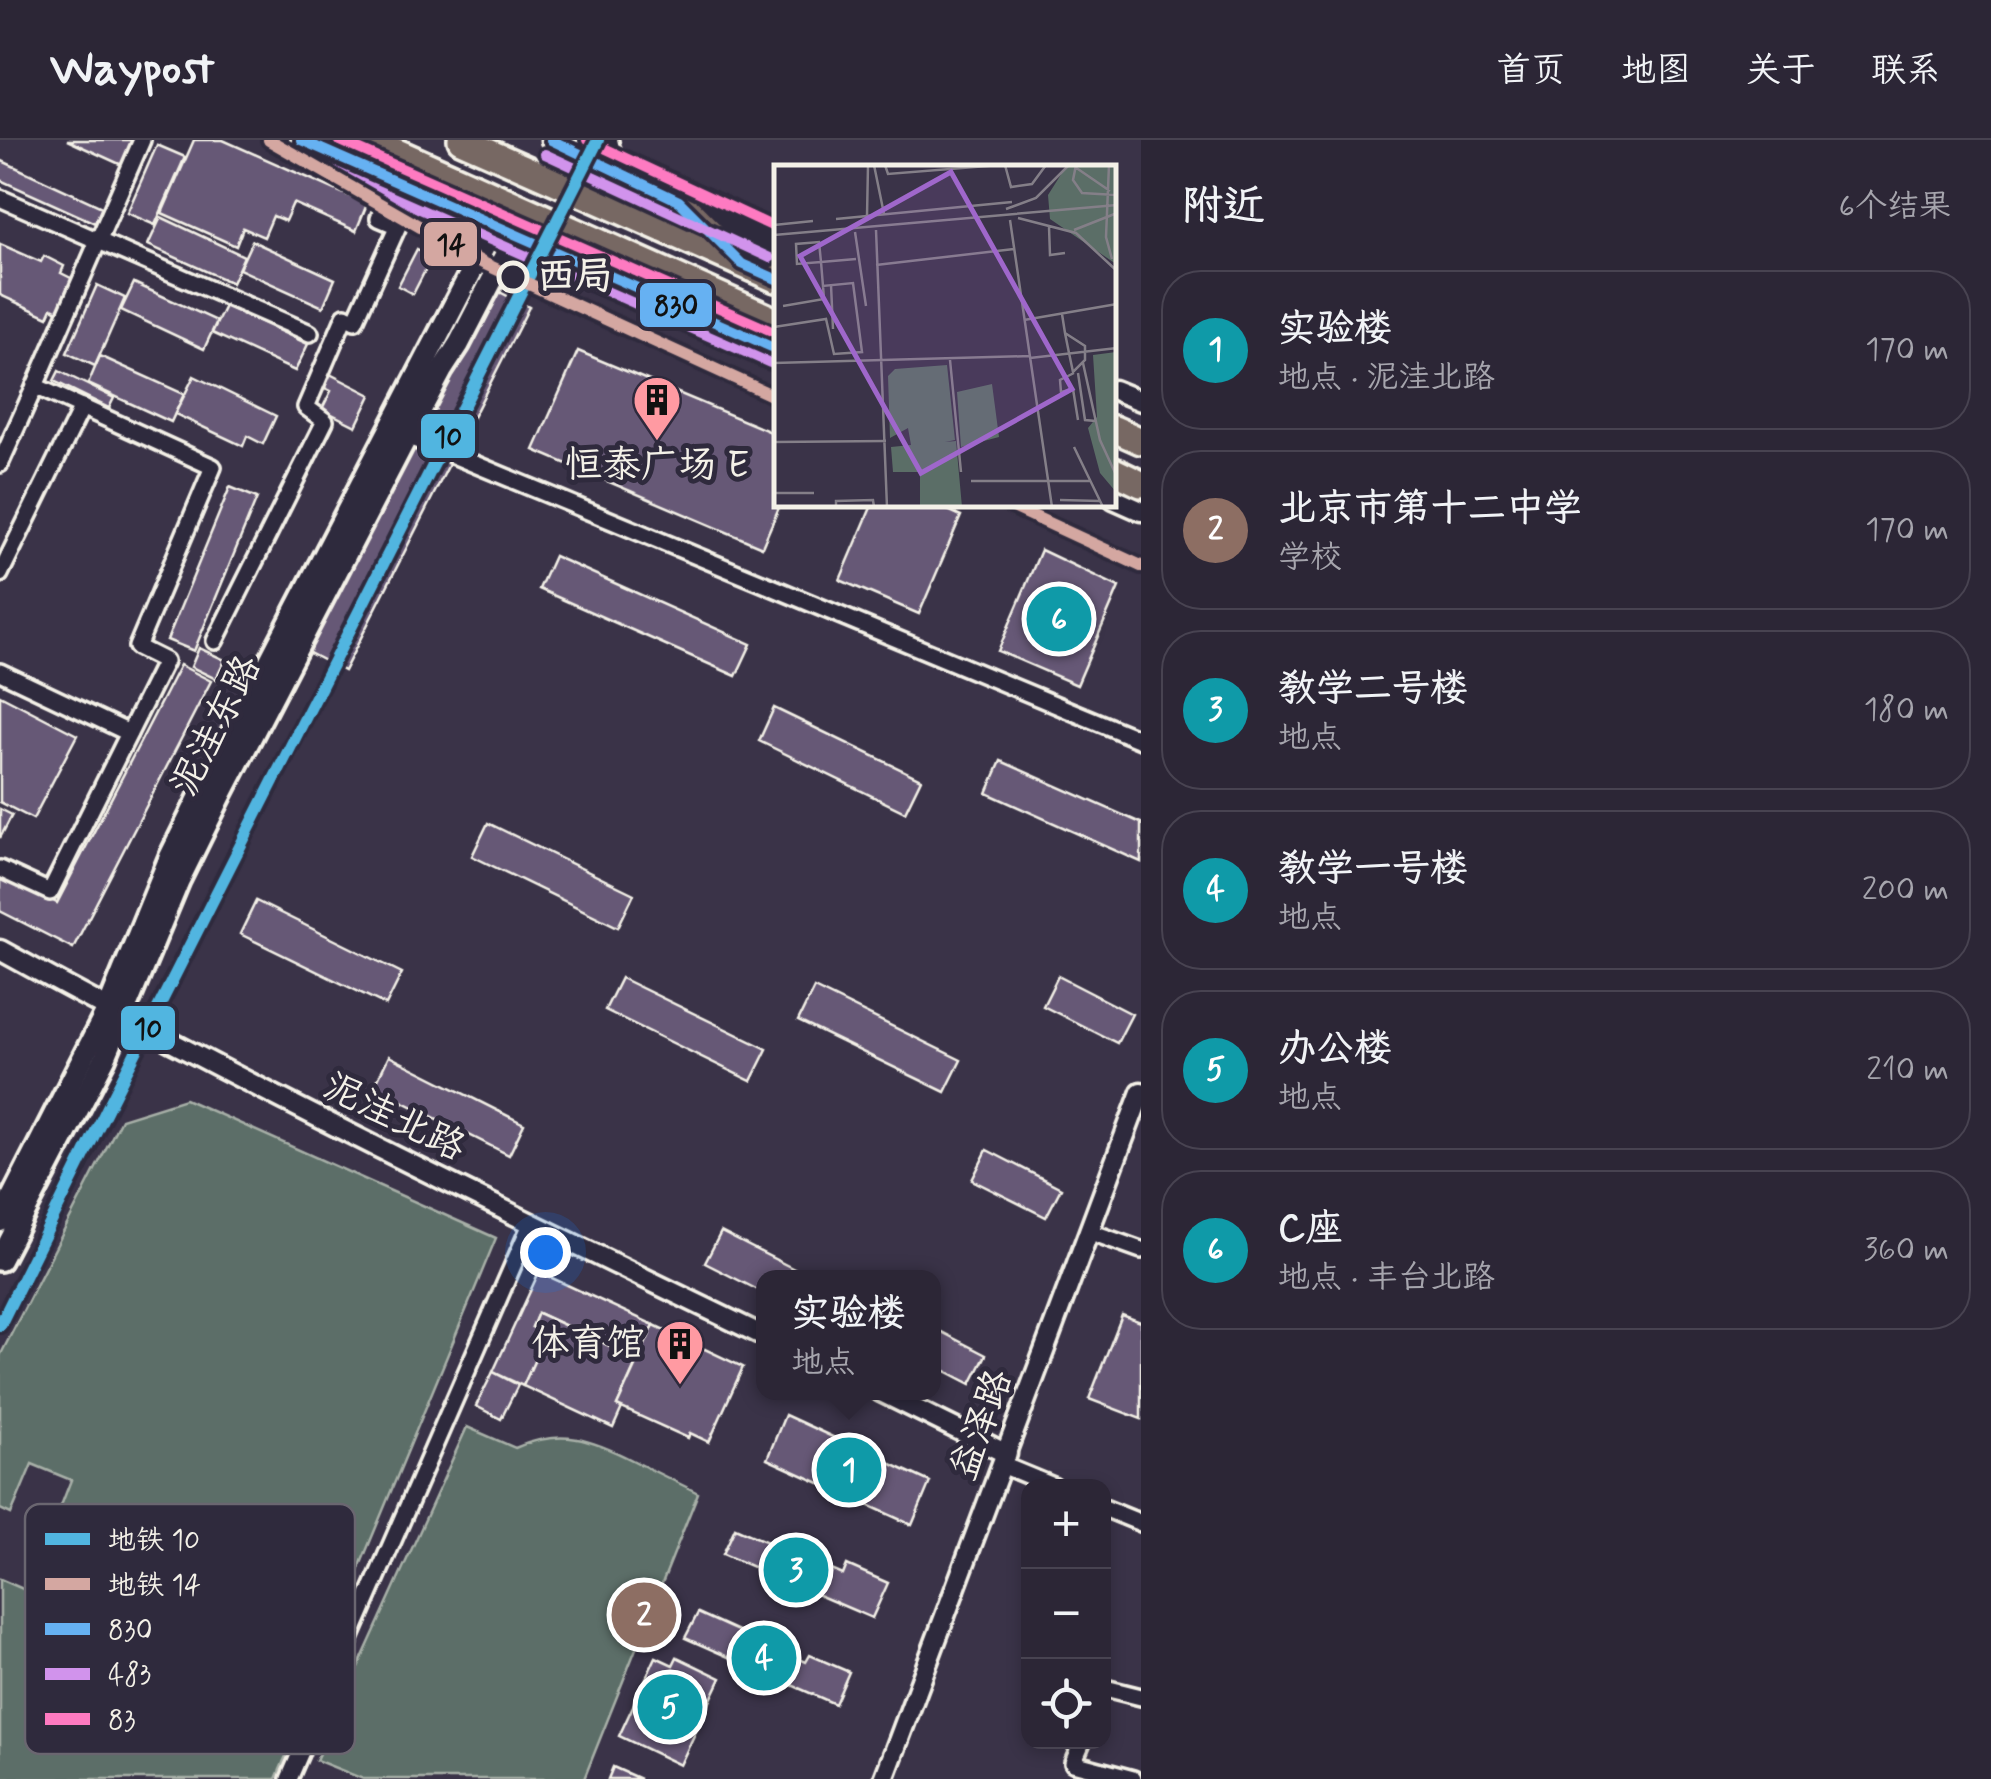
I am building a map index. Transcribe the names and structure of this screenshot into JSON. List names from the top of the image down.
{
  "streets": {
    "main road": ["泥洼东路"],
    "street": ["泥洼北路", "益泽路"]
  },
  "crossings": [
    ["泥洼东路", "泥洼北路"]
  ],
  "places": {
    "other": ["西局"],
    "building": ["恒泰广场 E", "体育馆"]
  },
  "lines": [
    "metro line 10",
    "metro line 14",
    "transit line 830",
    "transit line 83",
    "transit line 483"
  ],
  "legend": [
    "地铁 10",
    "地铁 14",
    "830",
    "483",
    "83"
  ],
  "page": {
    "header": "Waypost",
    "nav": [
      "首页",
      "地图",
      "关于",
      "联系"
    ],
    "heading": ["附近", "6个结果"],
    "list": [
      {
        "mark": "1",
        "name": "实验楼",
        "note": "地点 · 泥洼北路",
        "value": "170 m"
      },
      {
        "mark": "2",
        "name": "北京市第十二中学",
        "note": "学校",
        "value": "170 m"
      },
      {
        "mark": "3",
        "name": "教学二号楼",
        "note": "地点",
        "value": "180 m"
      },
      {
        "mark": "4",
        "name": "教学一号楼",
        "note": "地点",
        "value": "200 m"
      },
      {
        "mark": "5",
        "name": "办公楼",
        "note": "地点",
        "value": "210 m"
      },
      {
        "mark": "6",
        "name": "C座",
        "note": "地点 · 丰台北路",
        "value": "360 m"
      }
    ],
    "pins": [
      "6",
      "1",
      "3",
      "2",
      "4",
      "5"
    ],
    "popup": ["实验楼", "地点"],
    "map_buttons": ["+", "−"]
  }
}
